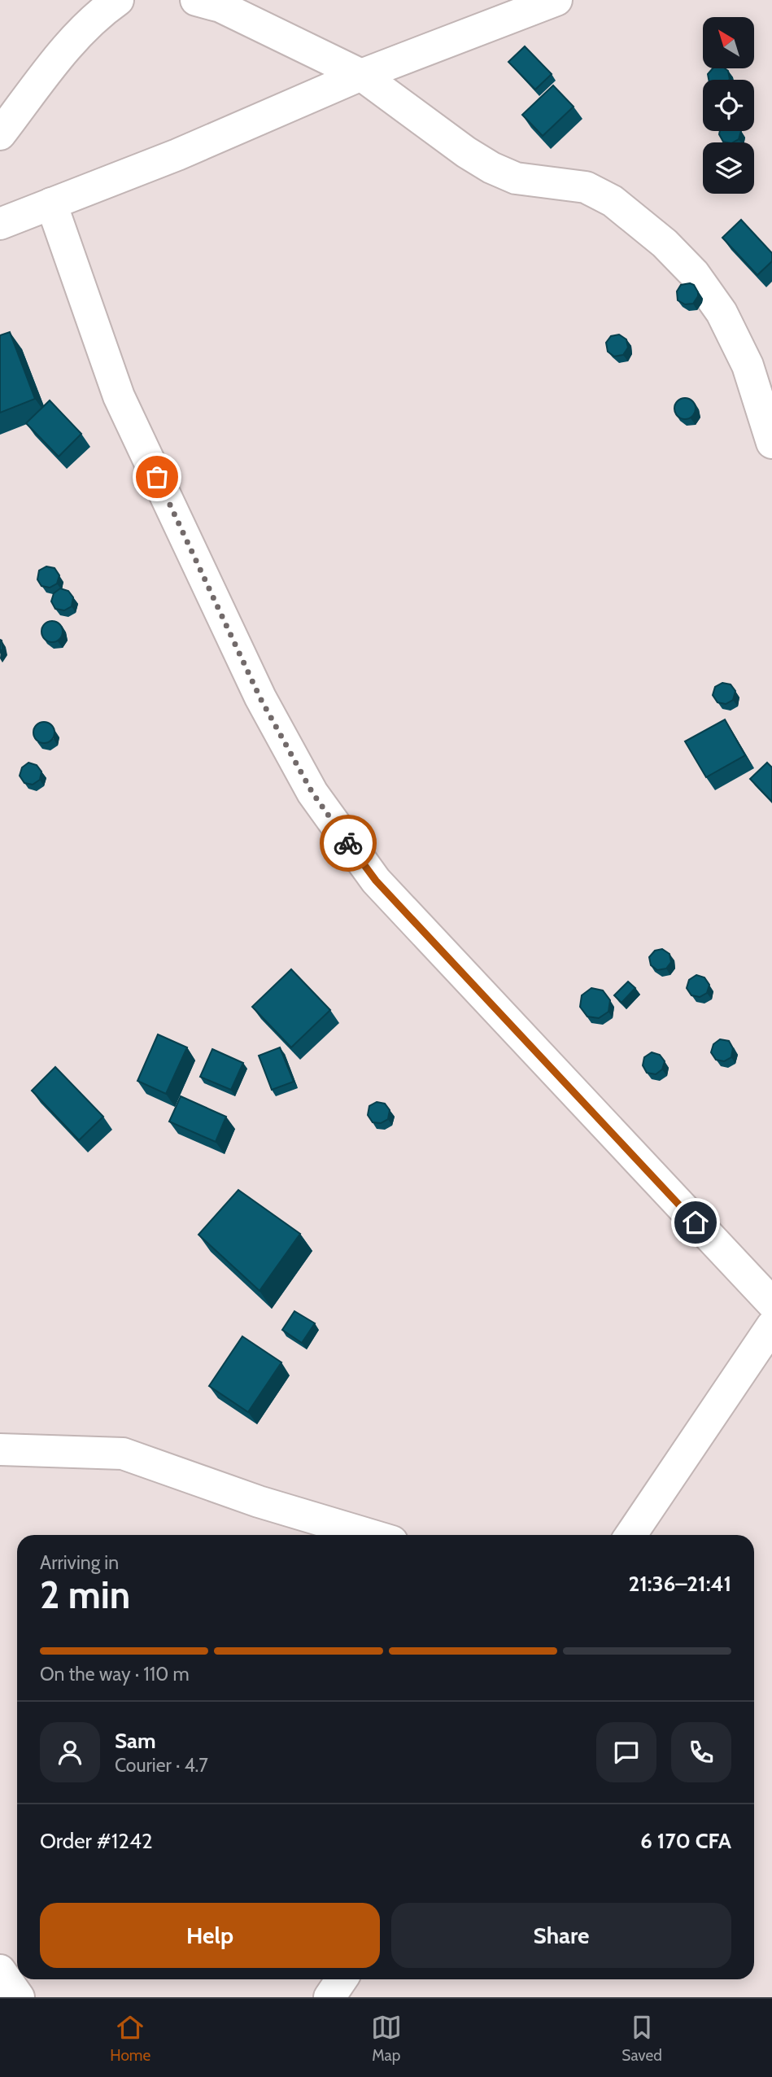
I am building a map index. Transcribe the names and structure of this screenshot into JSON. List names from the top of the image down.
{
  "north": "top left",
  "page": {
    "heading": ["2 min", "Arriving in", "21:36–21:41"],
    "panel": [
      "Sam",
      "Courier · 4.7",
      "Order #1242",
      "6 170 CFA"
    ],
    "bar": "On the way · 110 m",
    "buttons": ["Help", "Share"],
    "tabs": ["Home", "Map", "Saved"]
  }
}
